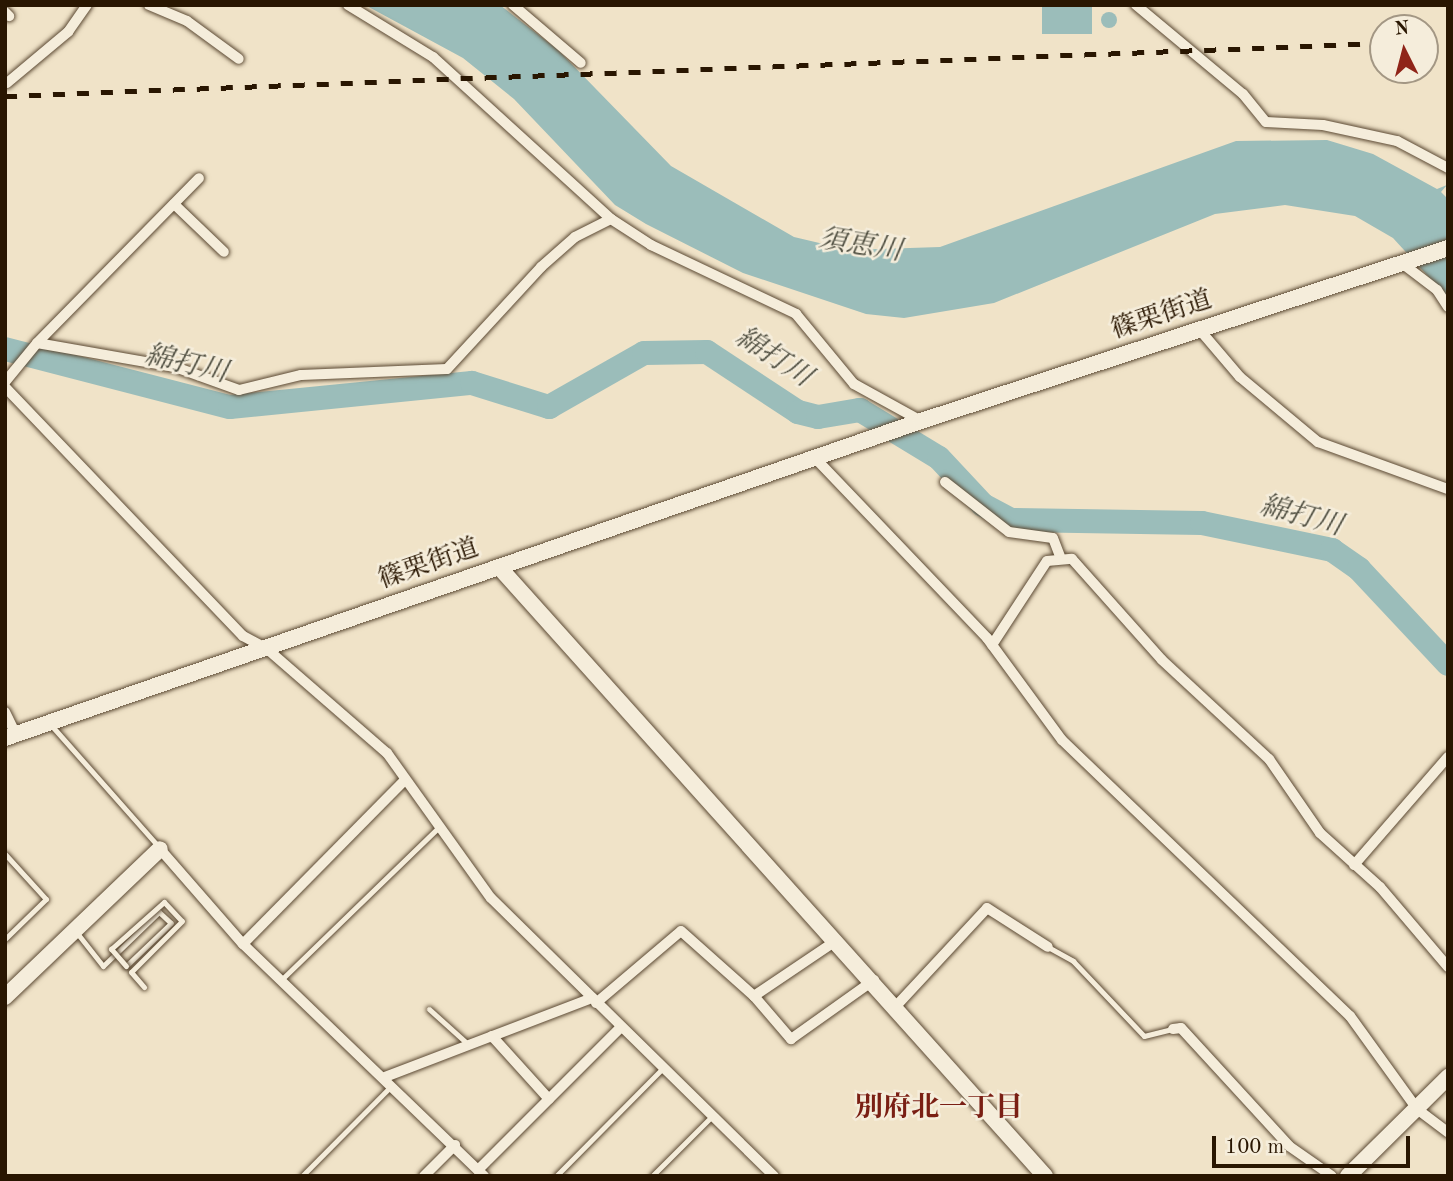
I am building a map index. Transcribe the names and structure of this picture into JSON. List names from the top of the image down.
{
  "streets": {
    "main road": ["篠栗街道"]
  },
  "districts": ["別府北一丁目"],
  "water": ["須恵川", "綿打川"],
  "scale_bar": "100 m",
  "north": "top"
}
